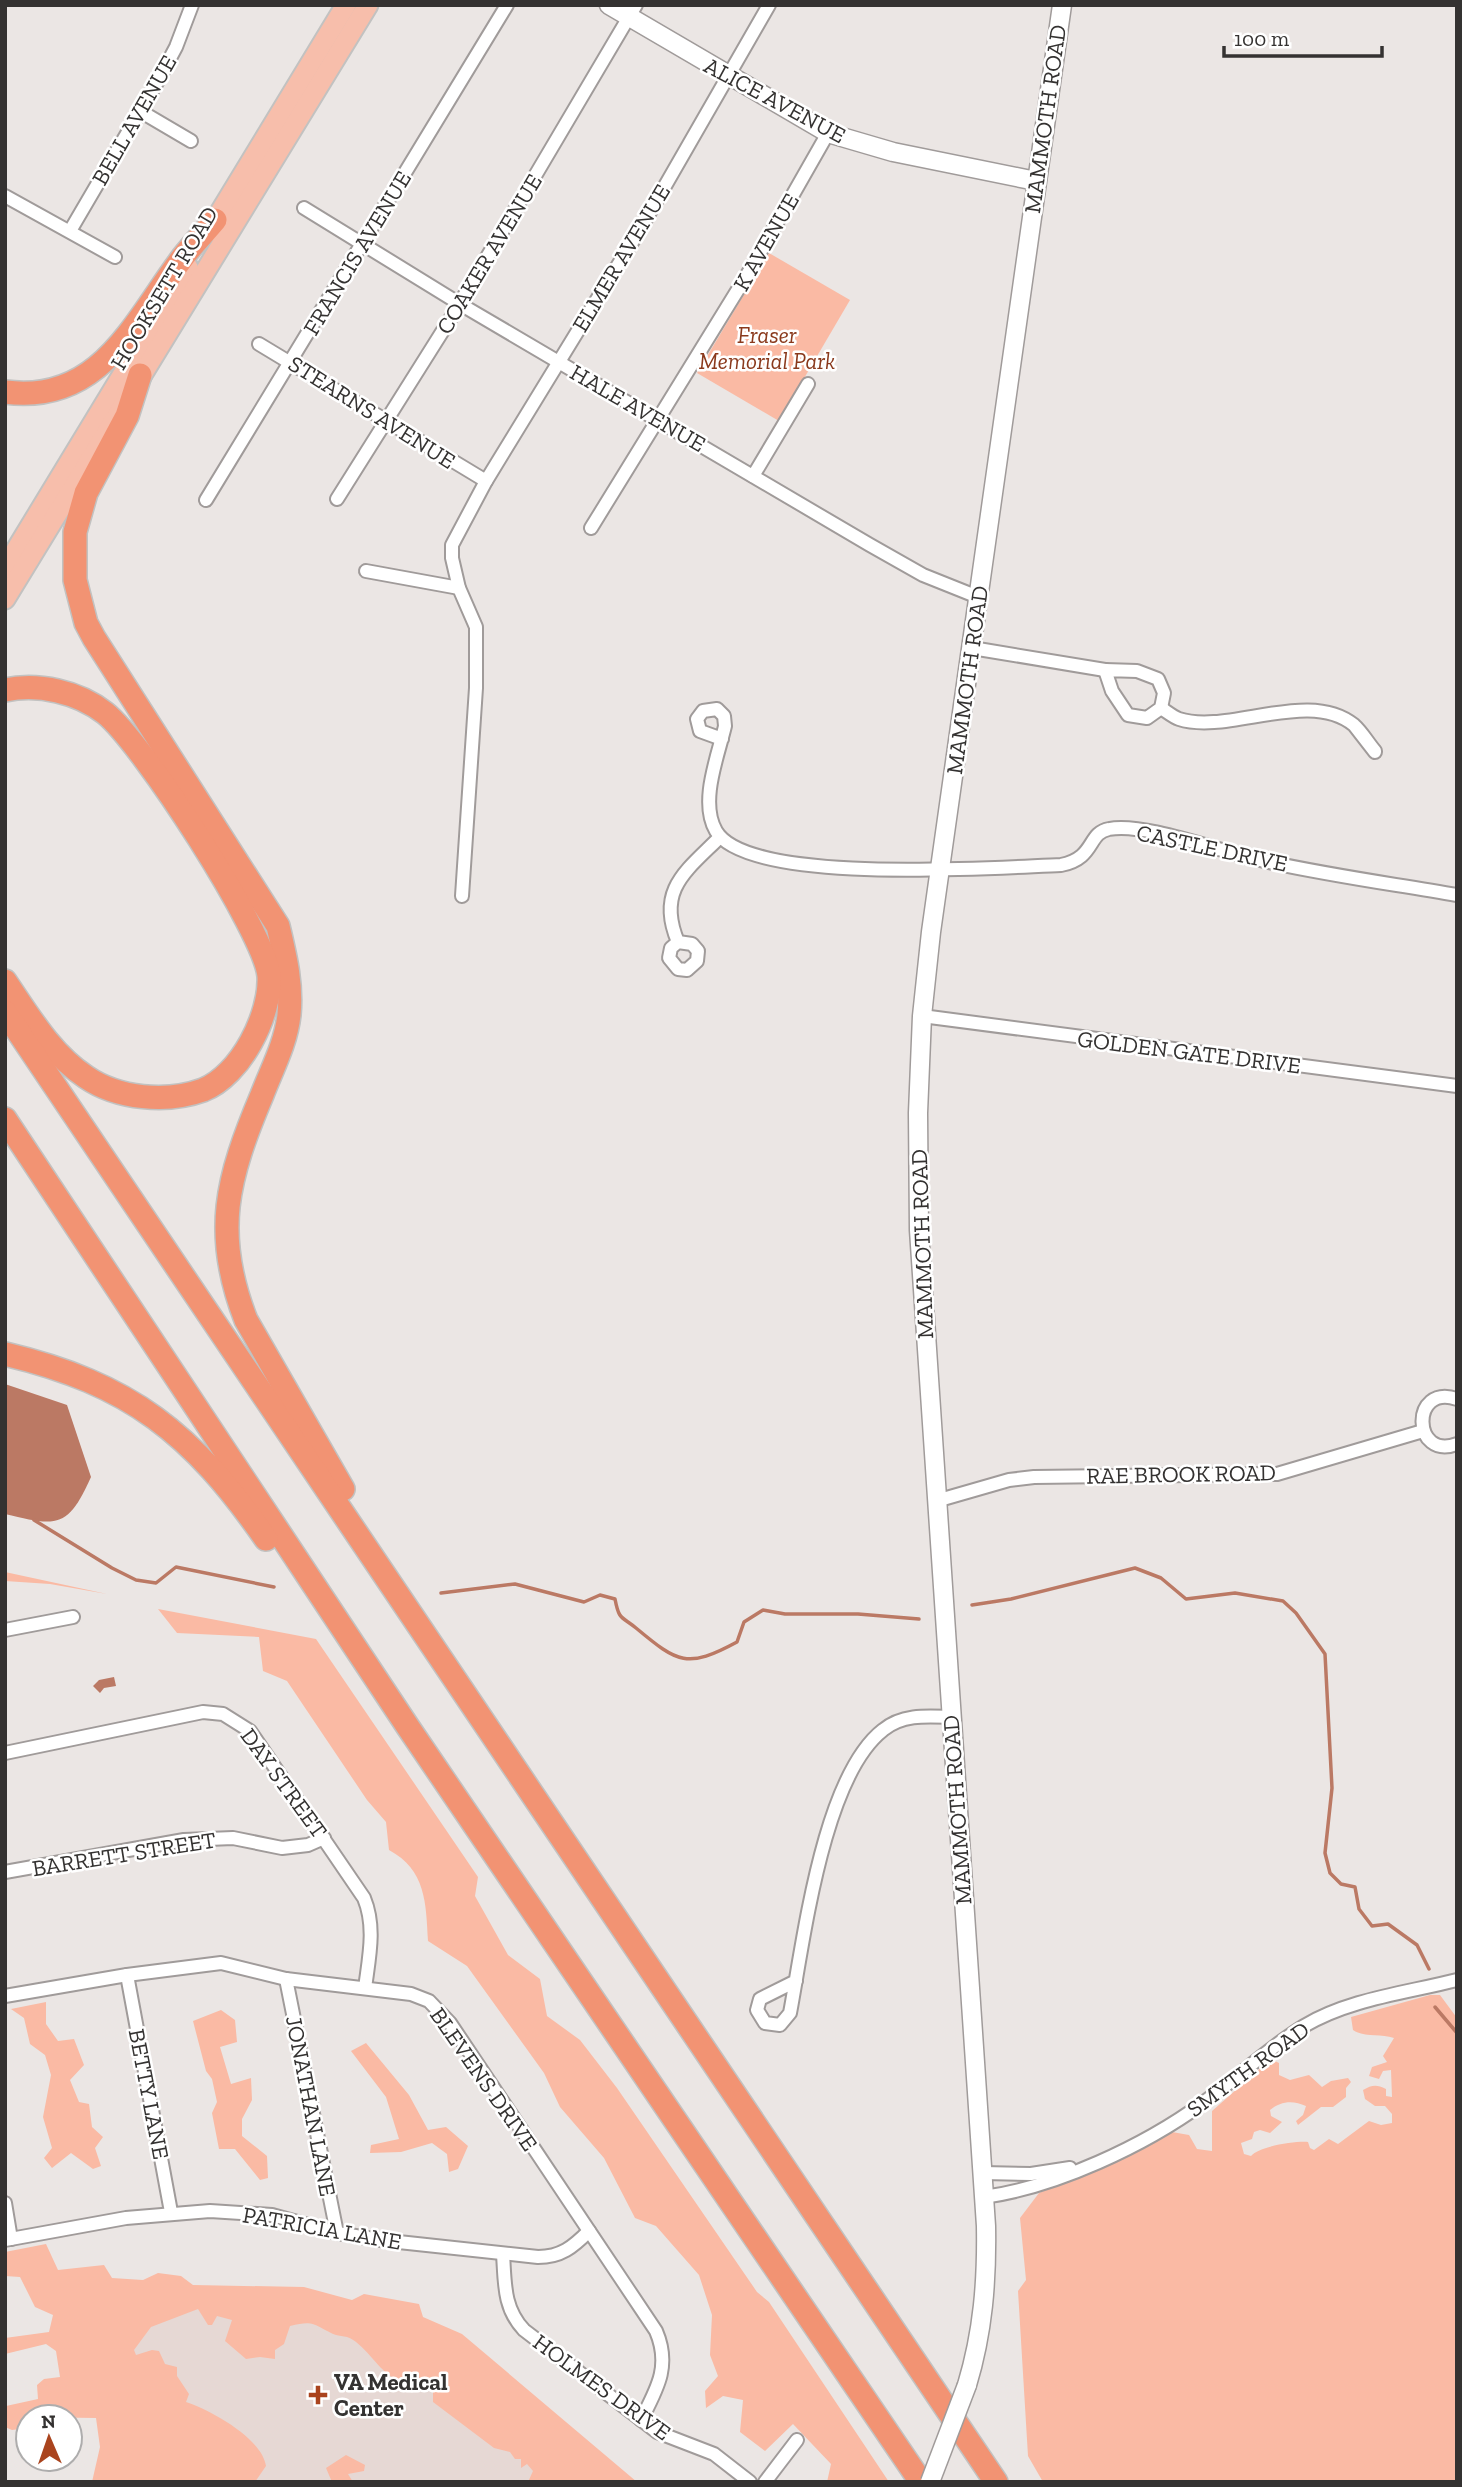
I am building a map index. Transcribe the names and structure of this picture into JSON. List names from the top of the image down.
{
  "streets": {
    "main road": ["ALICE AVENUE", "MAMMOTH ROAD", "HOOKSETT ROAD"],
    "street": [
      "BELL AVENUE",
      "K AVENUE",
      "FRANCIS AVENUE",
      "COAKER AVENUE",
      "ELMER AVENUE",
      "HALE AVENUE",
      "STEARNS AVENUE",
      "CASTLE DRIVE",
      "GOLDEN GATE DRIVE",
      "RAE BROOK ROAD",
      "DAY STREET",
      "BARRETT STREET",
      "SMYTH ROAD",
      "BLEVENS DRIVE",
      "BETTY LANE",
      "JONATHAN LANE",
      "PATRICIA LANE",
      "HOLMES DRIVE"
    ]
  },
  "crossings": [
    ["ALICE AVENUE", "MAMMOTH ROAD"],
    ["ALICE AVENUE", "K AVENUE"],
    ["ALICE AVENUE", "COAKER AVENUE"],
    ["ALICE AVENUE", "ELMER AVENUE"],
    ["MAMMOTH ROAD", "HALE AVENUE"],
    ["MAMMOTH ROAD", "CASTLE DRIVE"],
    ["MAMMOTH ROAD", "GOLDEN GATE DRIVE"],
    ["MAMMOTH ROAD", "RAE BROOK ROAD"],
    ["MAMMOTH ROAD", "SMYTH ROAD"],
    ["K AVENUE", "HALE AVENUE"],
    ["FRANCIS AVENUE", "HALE AVENUE"],
    ["FRANCIS AVENUE", "STEARNS AVENUE"],
    ["COAKER AVENUE", "HALE AVENUE"],
    ["COAKER AVENUE", "STEARNS AVENUE"],
    ["ELMER AVENUE", "HALE AVENUE"],
    ["ELMER AVENUE", "STEARNS AVENUE"],
    ["DAY STREET", "BARRETT STREET"],
    ["DAY STREET", "BLEVENS DRIVE"],
    ["BLEVENS DRIVE", "BETTY LANE"],
    ["BLEVENS DRIVE", "JONATHAN LANE"],
    ["BLEVENS DRIVE", "PATRICIA LANE"],
    ["BLEVENS DRIVE", "HOLMES DRIVE"],
    ["BETTY LANE", "PATRICIA LANE"],
    ["JONATHAN LANE", "PATRICIA LANE"],
    ["PATRICIA LANE", "HOLMES DRIVE"]
  ],
  "parks": ["Fraser Memorial Park"],
  "places": {
    "health": ["VA Medical Center"]
  },
  "scale_bar": "100 m",
  "north": "top"
}
